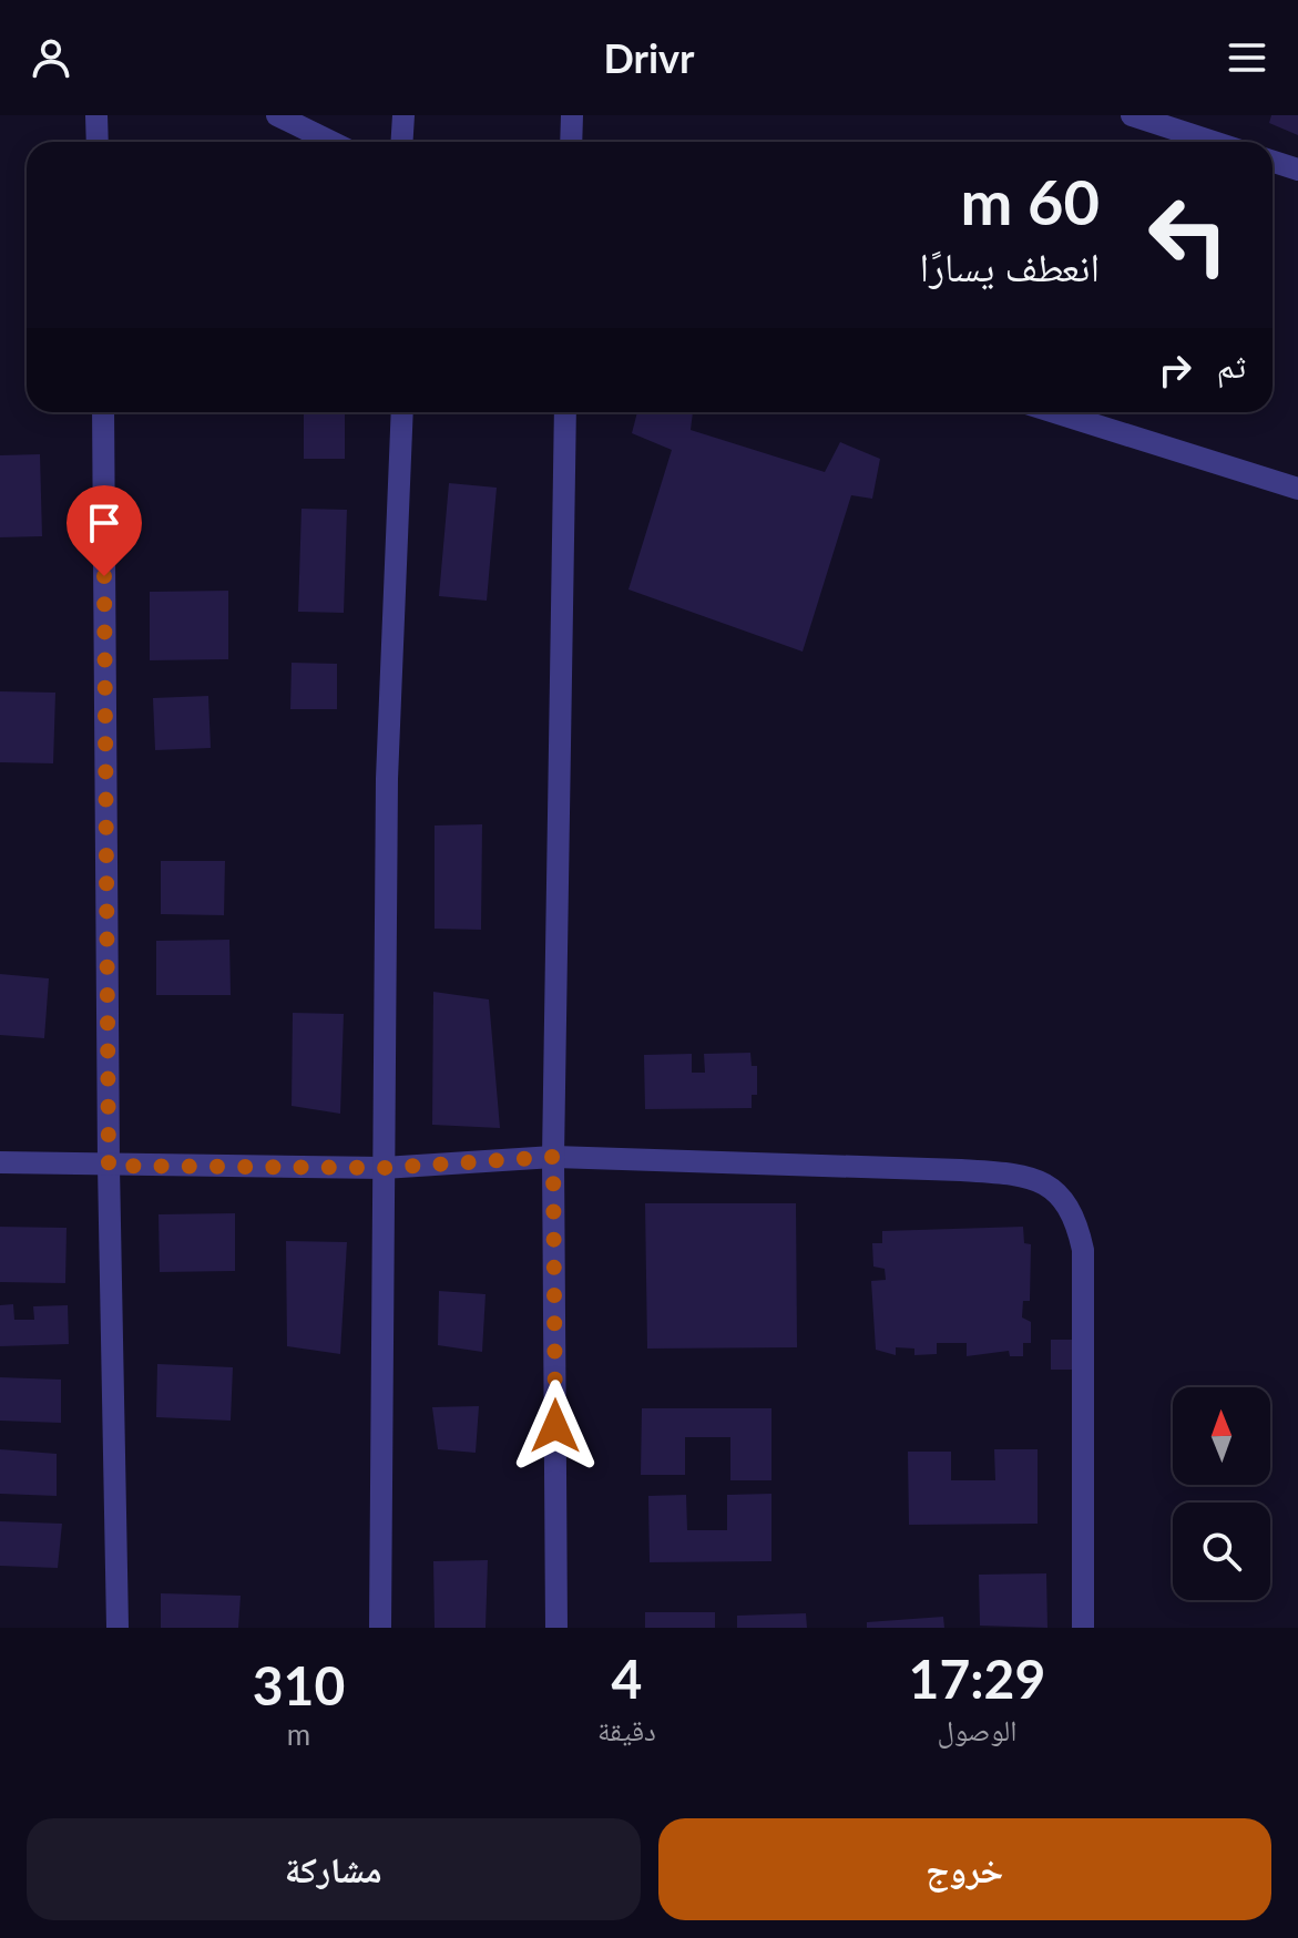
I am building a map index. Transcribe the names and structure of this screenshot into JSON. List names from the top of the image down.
{
  "north": "top",
  "page": {
    "header": "Drivr",
    "turn": ["60 m", "انعطف يسارًا"],
    "then": "ثم",
    "eta": [
      "17:29",
      "الوصول",
      "4",
      "دقيقة",
      "310",
      "m"
    ],
    "buttons": ["خروج", "مشاركة"]
  }
}
